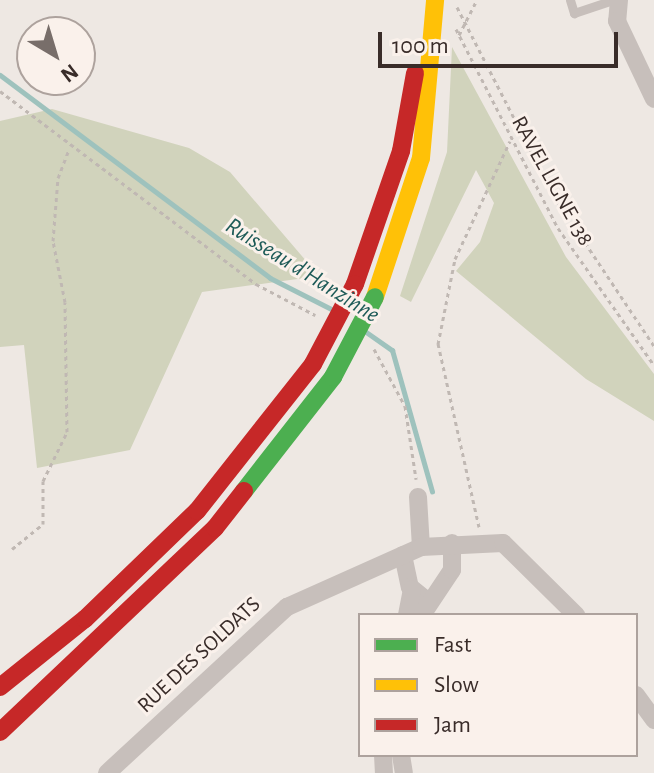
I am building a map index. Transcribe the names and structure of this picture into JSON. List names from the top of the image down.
{
  "streets": {
    "street": ["RUE DES SOLDATS"],
    "path": ["RAVEL LIGNE 138"]
  },
  "water": ["Ruisseau d'Hanzinne"],
  "legend": ["Fast", "Slow", "Jam"],
  "scale_bar": "100 m",
  "north": "bottom right"
}
